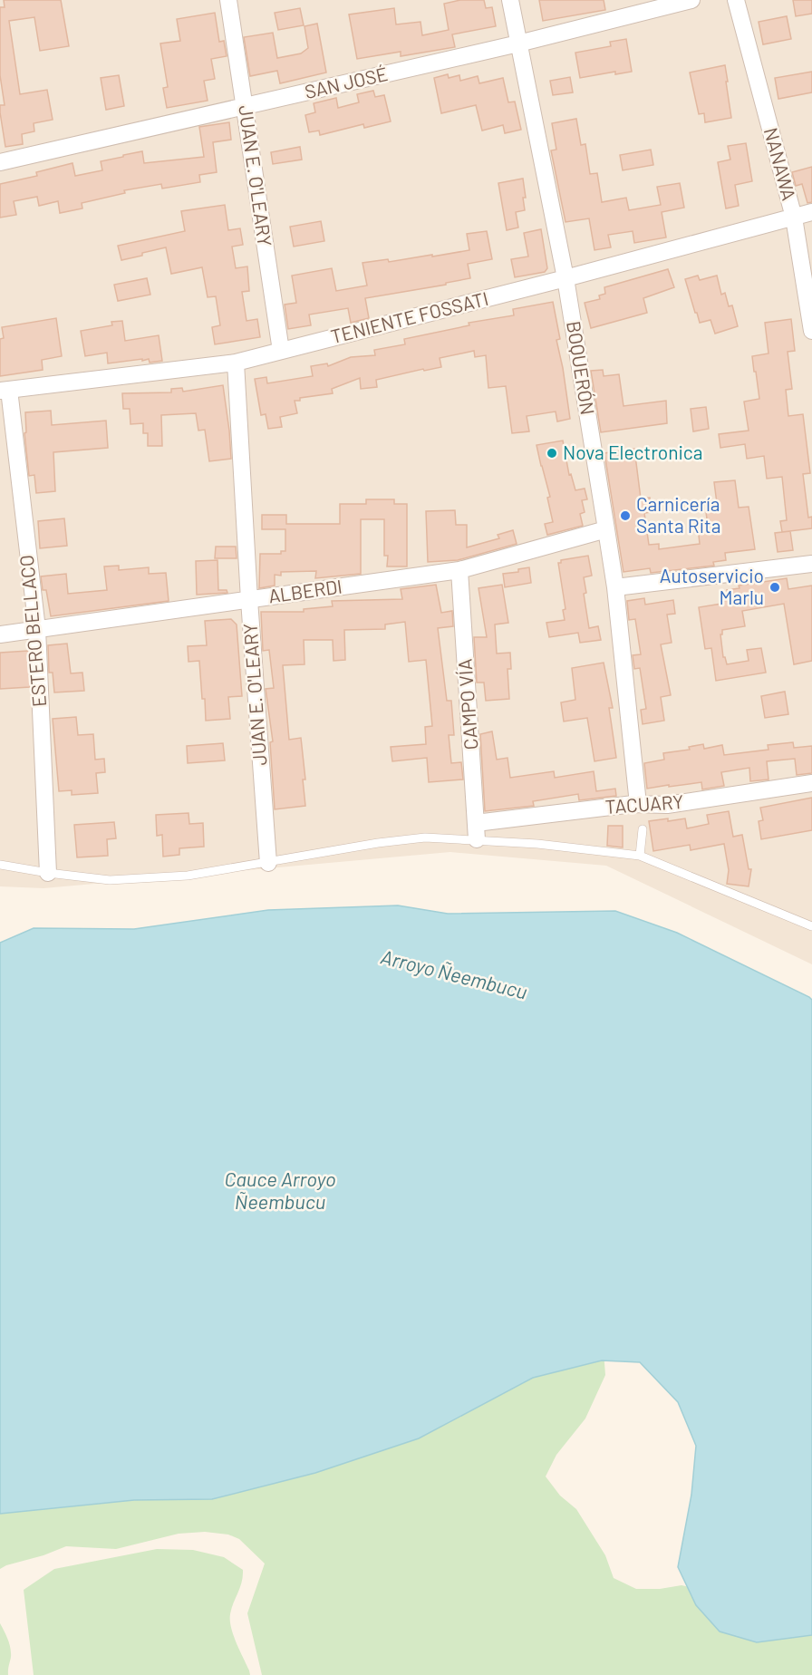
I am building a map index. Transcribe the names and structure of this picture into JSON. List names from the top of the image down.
{
  "streets": {
    "street": [
      "SAN JOSÉ",
      "NANAWA",
      "JUAN E. O'LEARY",
      "TENIENTE FOSSATI",
      "BOQUERÓN",
      "ALBERDI",
      "ESTERO BELLACO",
      "CAMPO VÍA",
      "TACUARY"
    ]
  },
  "crossings": [
    ["SAN JOSÉ", "JUAN E. O'LEARY"],
    ["SAN JOSÉ", "BOQUERÓN"],
    ["NANAWA", "TENIENTE FOSSATI"],
    ["JUAN E. O'LEARY", "TENIENTE FOSSATI"],
    ["JUAN E. O'LEARY", "ALBERDI"],
    ["TENIENTE FOSSATI", "BOQUERÓN"],
    ["TENIENTE FOSSATI", "ESTERO BELLACO"],
    ["BOQUERÓN", "ALBERDI"],
    ["BOQUERÓN", "TACUARY"],
    ["ALBERDI", "ESTERO BELLACO"],
    ["ALBERDI", "CAMPO VÍA"],
    ["CAMPO VÍA", "TACUARY"]
  ],
  "water": ["Arroyo Ñeembucu", "Cauce Arroyo Ñeembucu"],
  "places": ["Nova Electronica", "Carnicería Santa Rita", "Autoservicio Marlu"]
}
